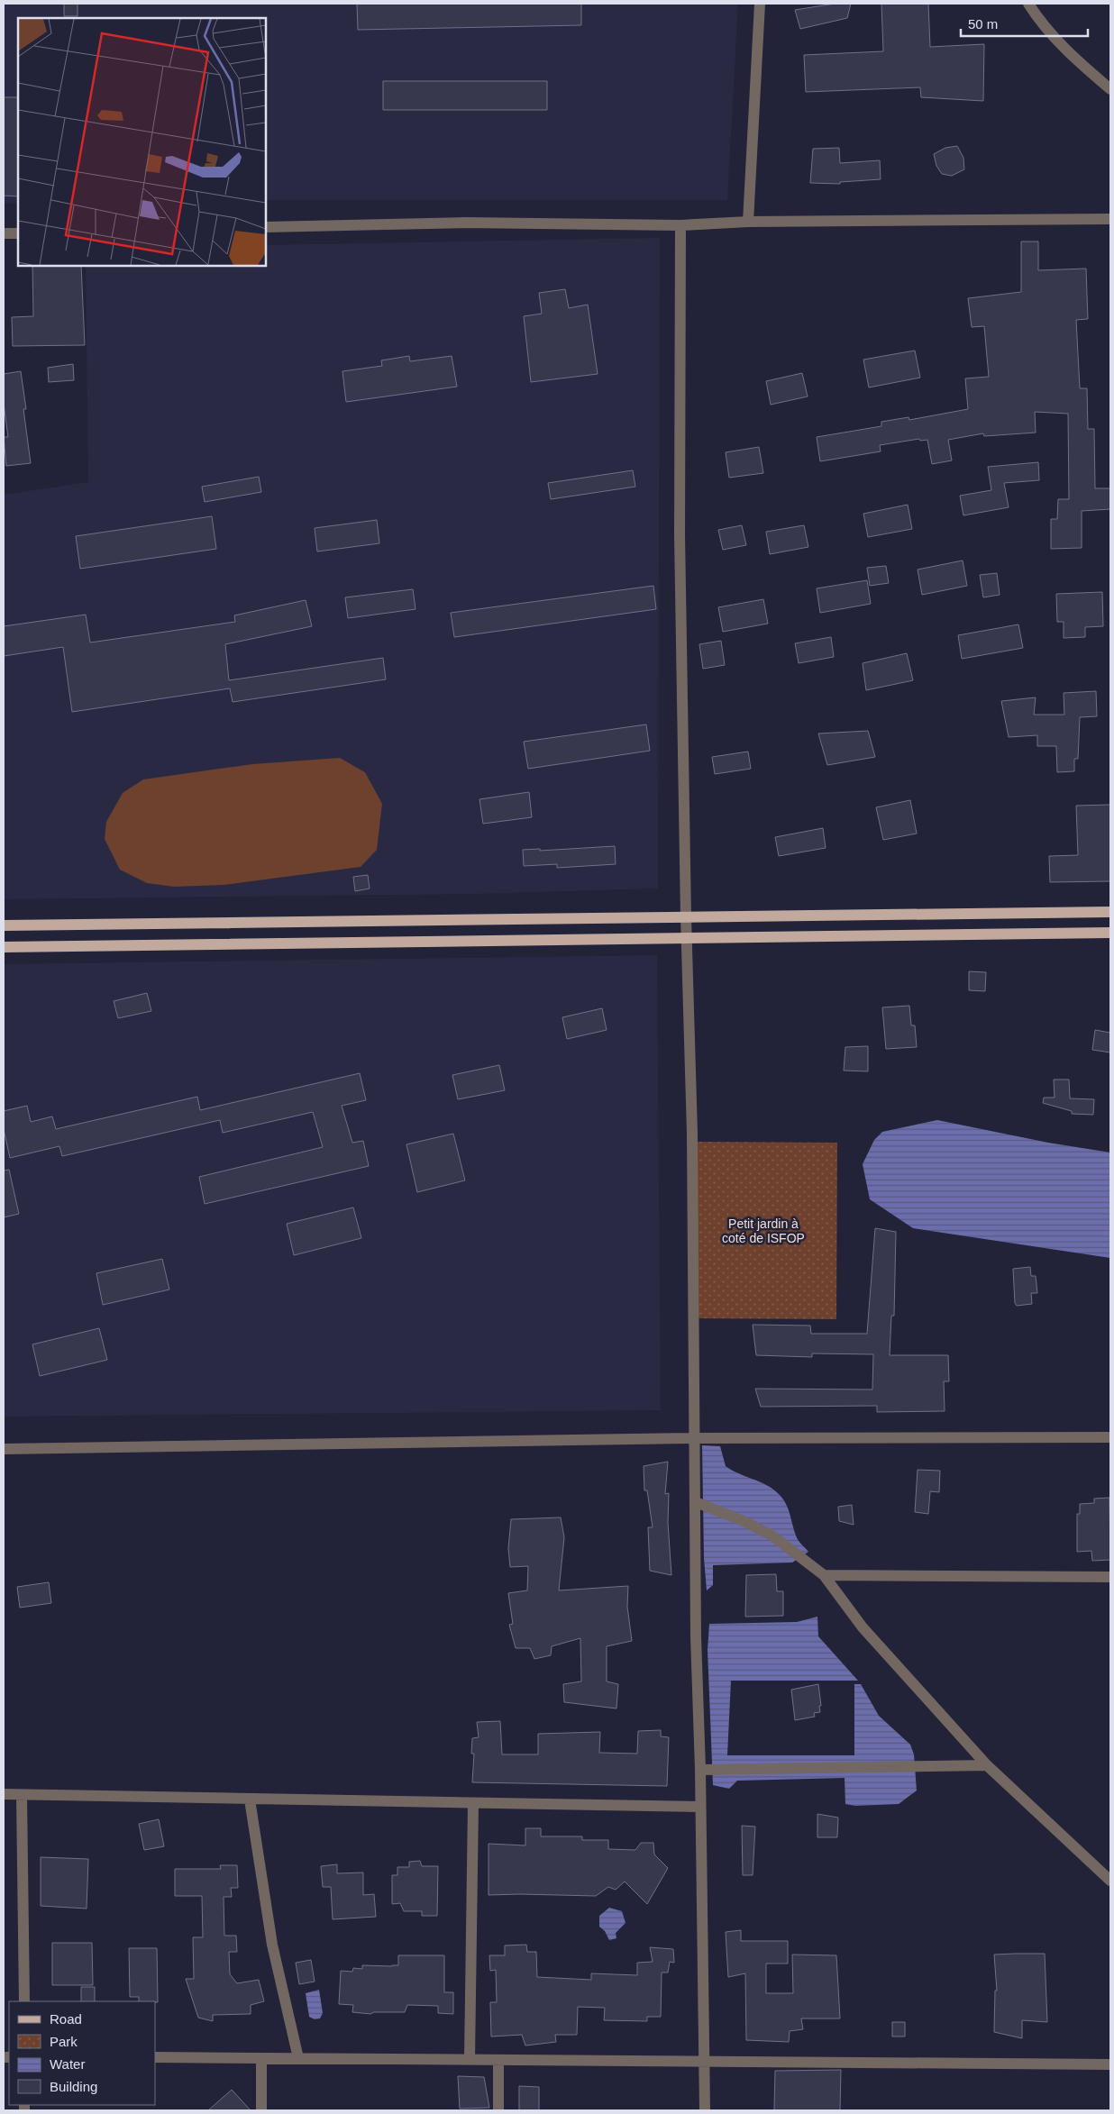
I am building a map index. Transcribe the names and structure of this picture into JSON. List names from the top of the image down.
{
  "parks": ["Petit jardin à coté de ISFOP"],
  "legend": [
    "Road",
    "Park",
    "Water",
    "Building"
  ],
  "scale_bar": "50 m"
}
